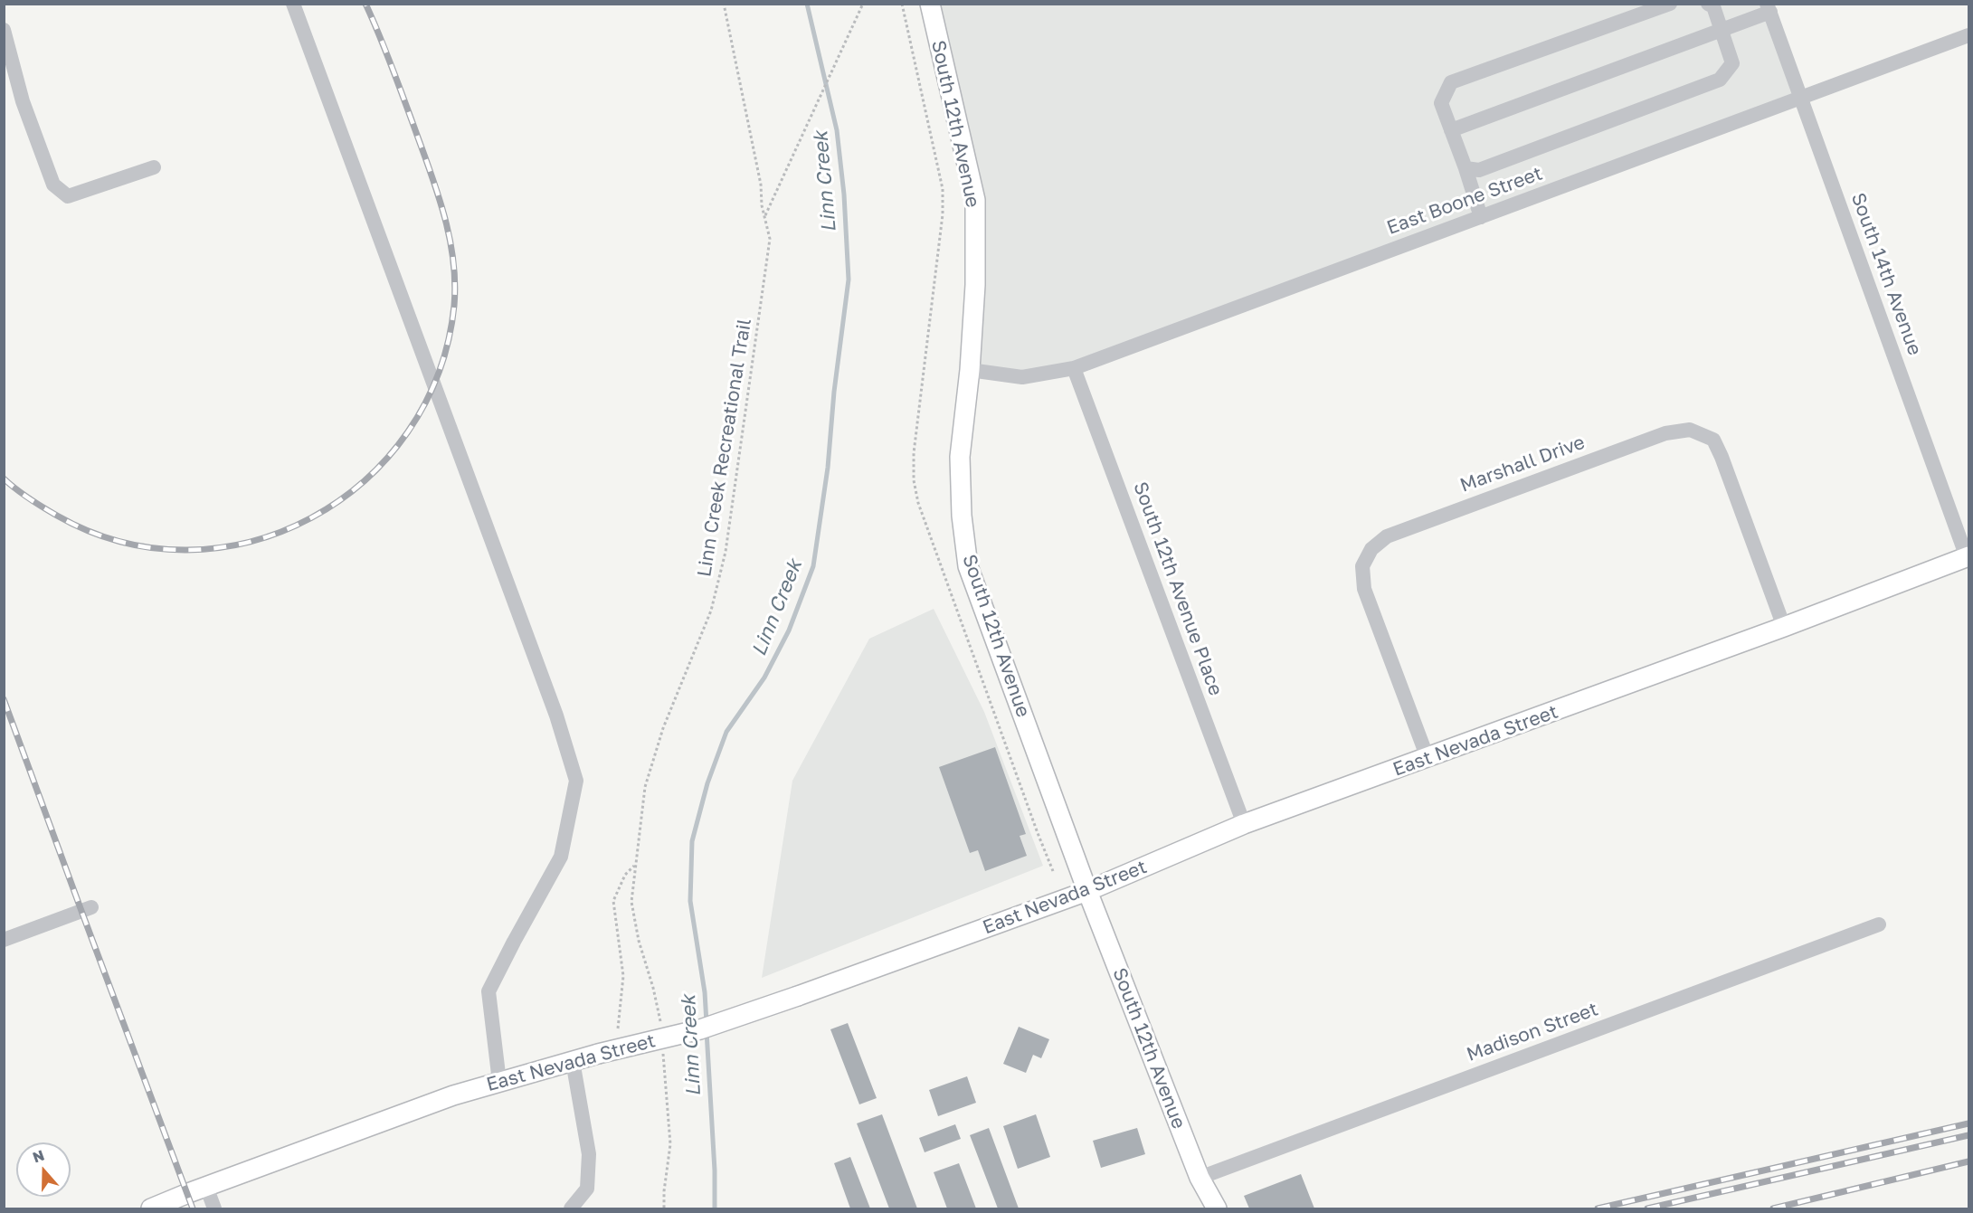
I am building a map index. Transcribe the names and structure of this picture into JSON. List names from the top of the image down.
{
  "streets": {
    "main road": ["South 12th Avenue", "East Nevada Street"],
    "street": [
      "East Boone Street",
      "South 14th Avenue",
      "Marshall Drive",
      "South 12th Avenue Place",
      "Madison Street"
    ],
    "path": ["Linn Creek Recreational Trail"]
  },
  "crossings": [
    ["South 12th Avenue", "East Boone Street"],
    ["South 12th Avenue", "East Nevada Street"],
    ["South 12th Avenue", "Madison Street"],
    ["East Boone Street", "South 14th Avenue"],
    ["East Boone Street", "South 12th Avenue Place"],
    ["South 14th Avenue", "East Nevada Street"],
    ["Marshall Drive", "East Nevada Street"],
    ["South 12th Avenue Place", "East Nevada Street"]
  ],
  "water": ["Linn Creek"],
  "north": "top"
}
